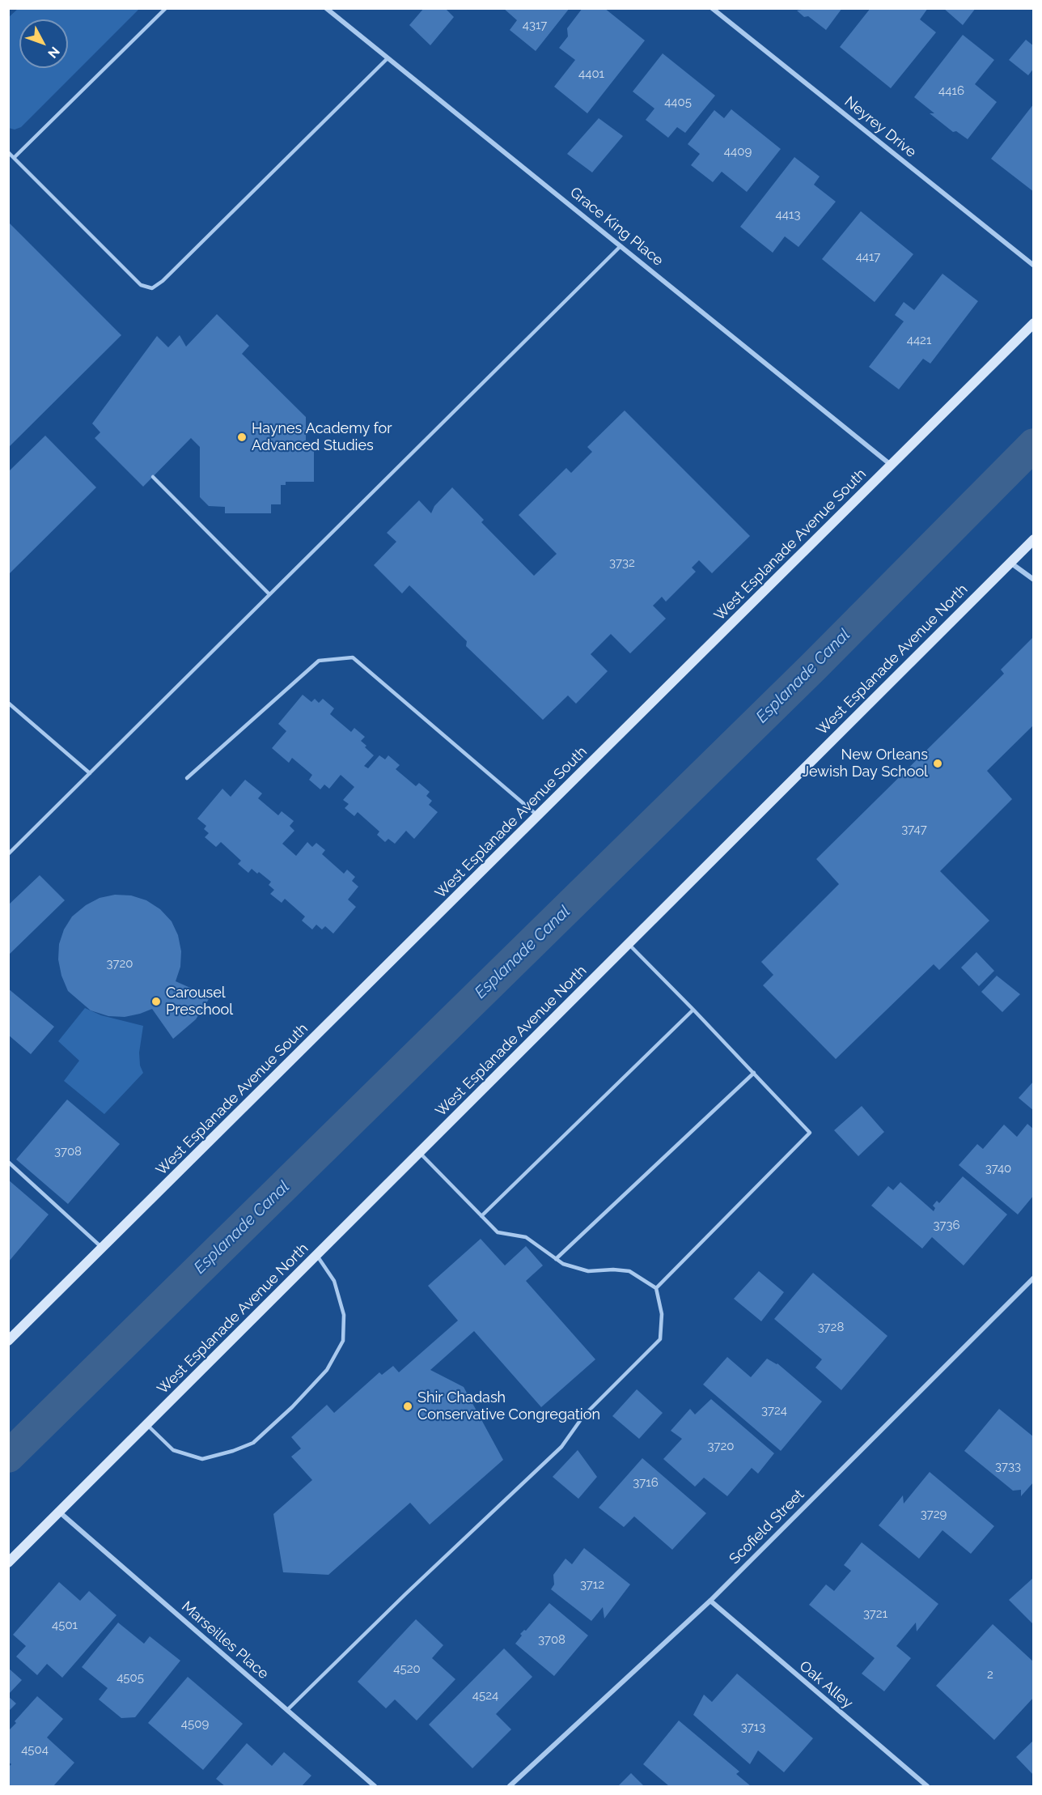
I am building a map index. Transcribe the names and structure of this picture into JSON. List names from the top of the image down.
{
  "streets": {
    "main road": ["West Esplanade Avenue South", "West Esplanade Avenue North"],
    "street": [
      "Neyrey Drive",
      "Grace King Place",
      "Scofield Street",
      "Marseilles Place",
      "Oak Alley"
    ]
  },
  "crossings": [
    ["Grace King Place", "West Esplanade Avenue South"],
    ["West Esplanade Avenue North", "Marseilles Place"],
    ["Scofield Street", "Oak Alley"]
  ],
  "water": ["Esplanade Canal"],
  "places": [
    "Haynes Academy for Advanced Studies",
    "New Orleans Jewish Day School",
    "Carousel Preschool",
    "Shir Chadash Conservative Congregation"
  ],
  "house_numbers": [
    "4317",
    "4401",
    "4416",
    "4405",
    "4409",
    "4413",
    "4417",
    "4421",
    "3732",
    "3747",
    "3720",
    "3708",
    "3740",
    "3736",
    "3728",
    "3724",
    "3720",
    "3733",
    "3716",
    "3729",
    "3712",
    "3721",
    "4501",
    "3708",
    "4520",
    "2",
    "4505",
    "4524",
    "4509",
    "3713",
    "4504"
  ],
  "north": "bottom right"
}
